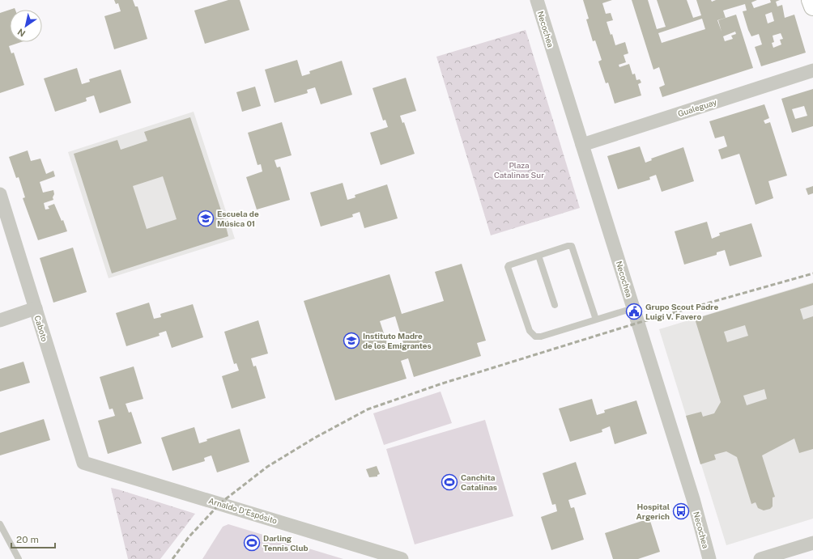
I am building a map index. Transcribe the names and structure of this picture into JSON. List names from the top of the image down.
{
  "streets": {
    "street": [
      "Necochea",
      "Gualeguay",
      "Caboto",
      "Arnaldo D'Espósito"
    ]
  },
  "crossings": [
    ["Necochea", "Gualeguay"],
    ["Caboto", "Arnaldo D'Espósito"]
  ],
  "parks": ["Plaza Catalinas Sur"],
  "places": {
    "school or university": ["Escuela de Música 01", "Instituto Madre de los Emigrantes"],
    "public building": ["Grupo Scout Padre Luigi V. Favero"],
    "sports": ["Canchita Catalinas", "Darling Tennis Club"],
    "bus stop": ["Hospital Argerich"]
  },
  "scale_bar": "20 m",
  "north": "bottom left"
}
